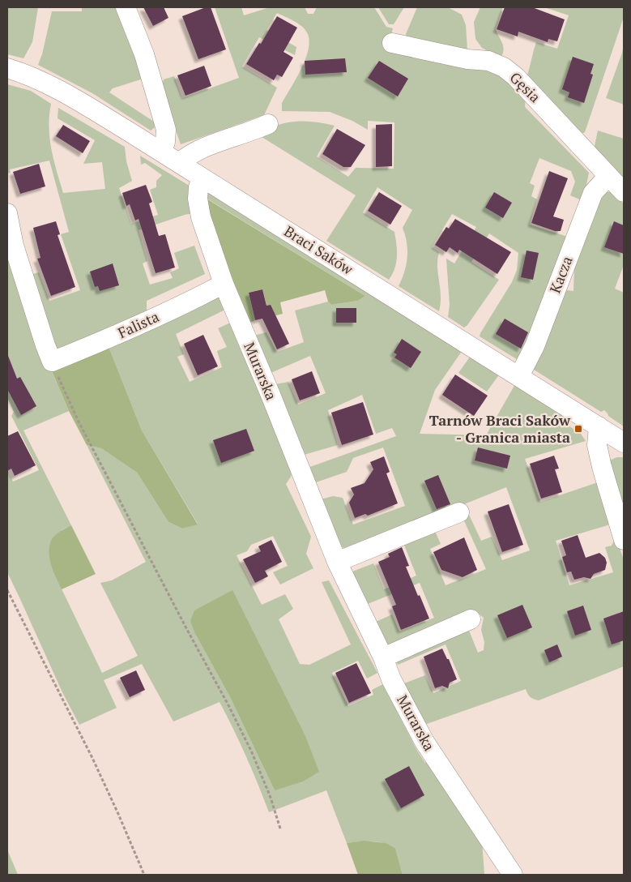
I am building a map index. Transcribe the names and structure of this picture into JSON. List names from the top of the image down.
{
  "streets": {
    "street": [
      "Gęsia",
      "Braci Saków",
      "Kacza",
      "Falista",
      "Murarska"
    ]
  },
  "crossings": [
    ["Gęsia", "Kacza"],
    ["Braci Saków", "Kacza"],
    ["Braci Saków", "Murarska"],
    ["Falista", "Murarska"]
  ],
  "places": {
    "transit": ["Tarnów Braci Saków - Granica miasta"]
  }
}
